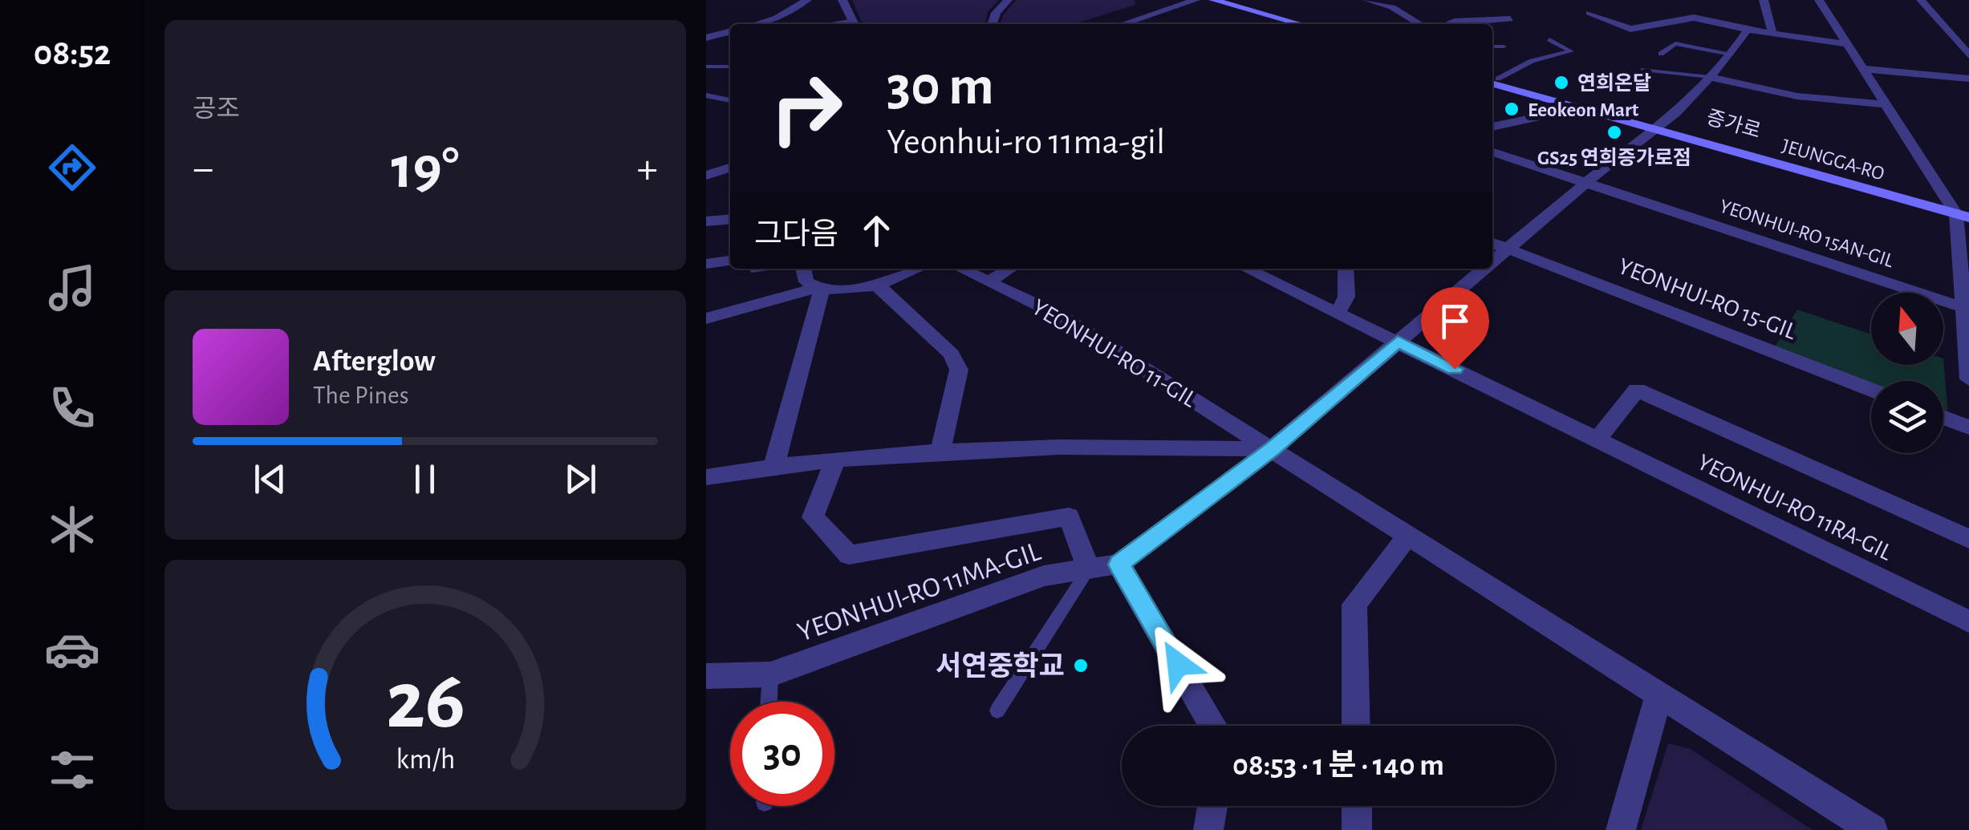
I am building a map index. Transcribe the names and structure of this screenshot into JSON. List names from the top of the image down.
{
  "streets": {
    "main road": ["JEUNGGA-RO"],
    "street": [
      "YEONHUI-RO 15AN-GIL",
      "YEONHUI-RO 15-GIL",
      "YEONHUI-RO 11-GIL",
      "YEONHUI-RO 11RA-GIL",
      "YEONHUI-RO 11MA-GIL"
    ]
  },
  "crossings": [
    ["YEONHUI-RO 11-GIL", "YEONHUI-RO 11MA-GIL"]
  ],
  "places": [
    "연희온달",
    "Eeokeon Mart",
    "GS25 연희증가로점",
    "서연중학교"
  ],
  "north": "top",
  "page": {
    "tabs": "08:52",
    "tile": "공조",
    "turn": ["30 m", "Yeonhui-ro 11ma-gil"],
    "heat": ["−", "19°", "+"],
    "then": "그다음",
    "song": ["Afterglow", "The Pines"],
    "limit": "30",
    "trip": "08:53 · 1 분 · 140 m",
    "gauge": ["26", "km/h"]
  }
}
